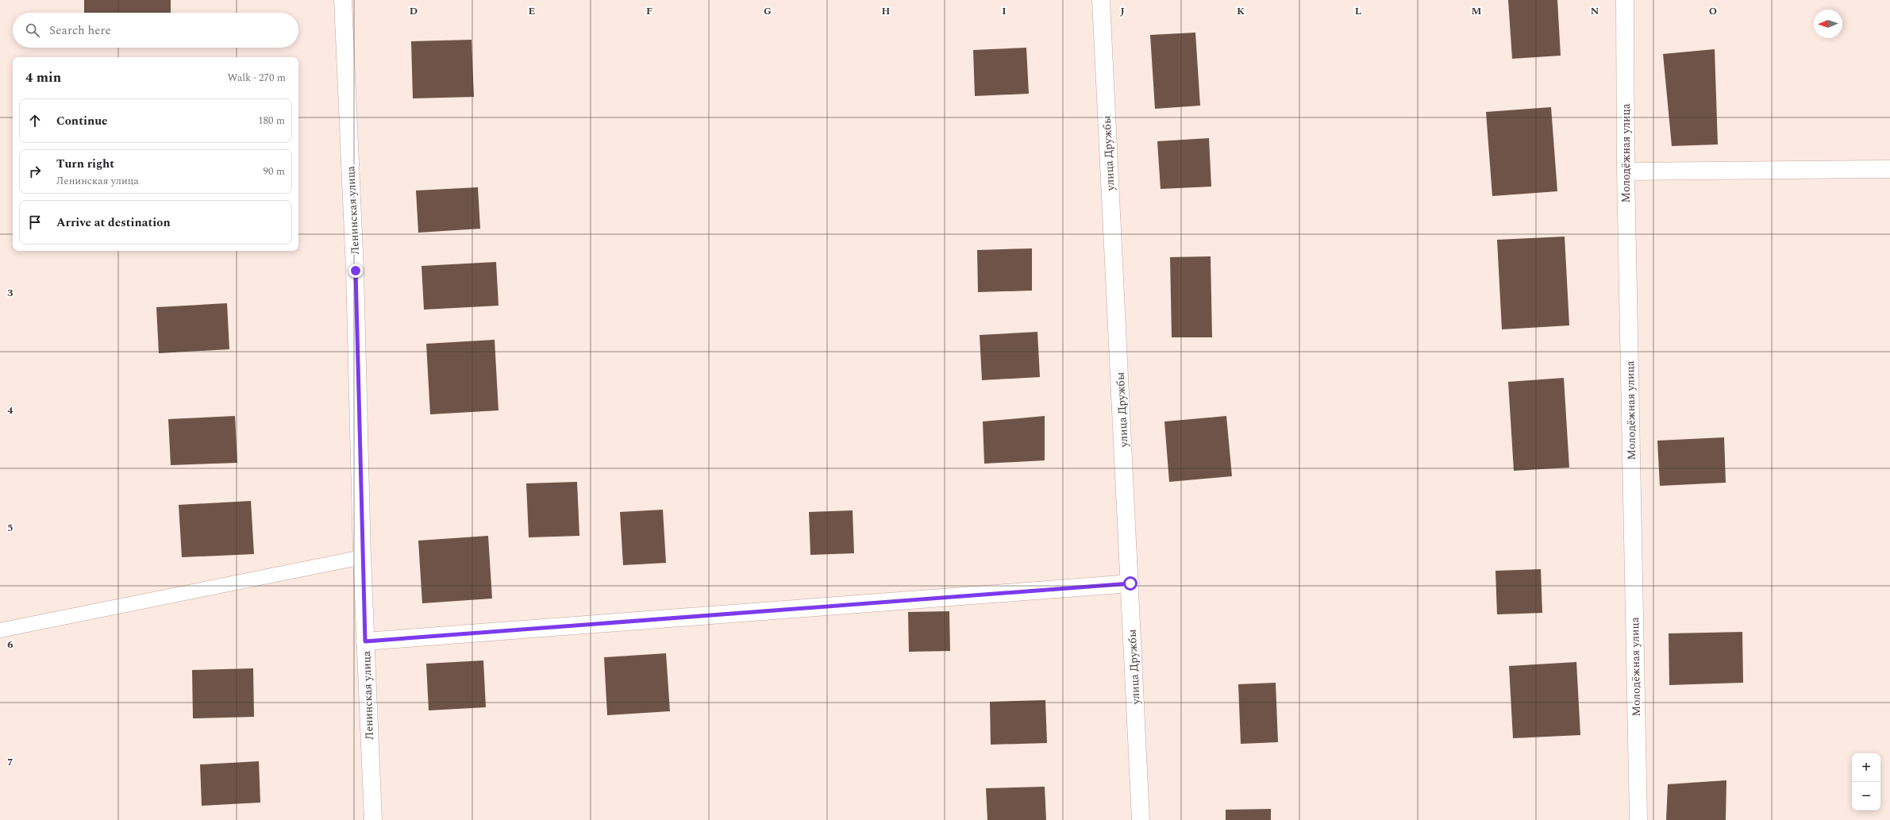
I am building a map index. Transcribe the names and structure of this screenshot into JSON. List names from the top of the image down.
{
  "streets": {
    "street": ["улица Дружбы", "Молодёжная улица", "Ленинская улица"]
  },
  "north": "left",
  "page": {
    "search": "Search here",
    "heading": ["4 min", "Walk · 270 m"],
    "list": [
      ["Continue", "180 m"],
      ["Turn right", "Ленинская улица", "90 m"],
      "Arrive at destination"
    ],
    "map_buttons": ["+", "−"]
  },
  "grid": {
    "columns": [
      "D",
      "E",
      "F",
      "G",
      "H",
      "I",
      "J",
      "K",
      "L",
      "M",
      "N",
      "O"
    ],
    "rows": [
      "3",
      "4",
      "5",
      "6",
      "7"
    ]
  }
}
